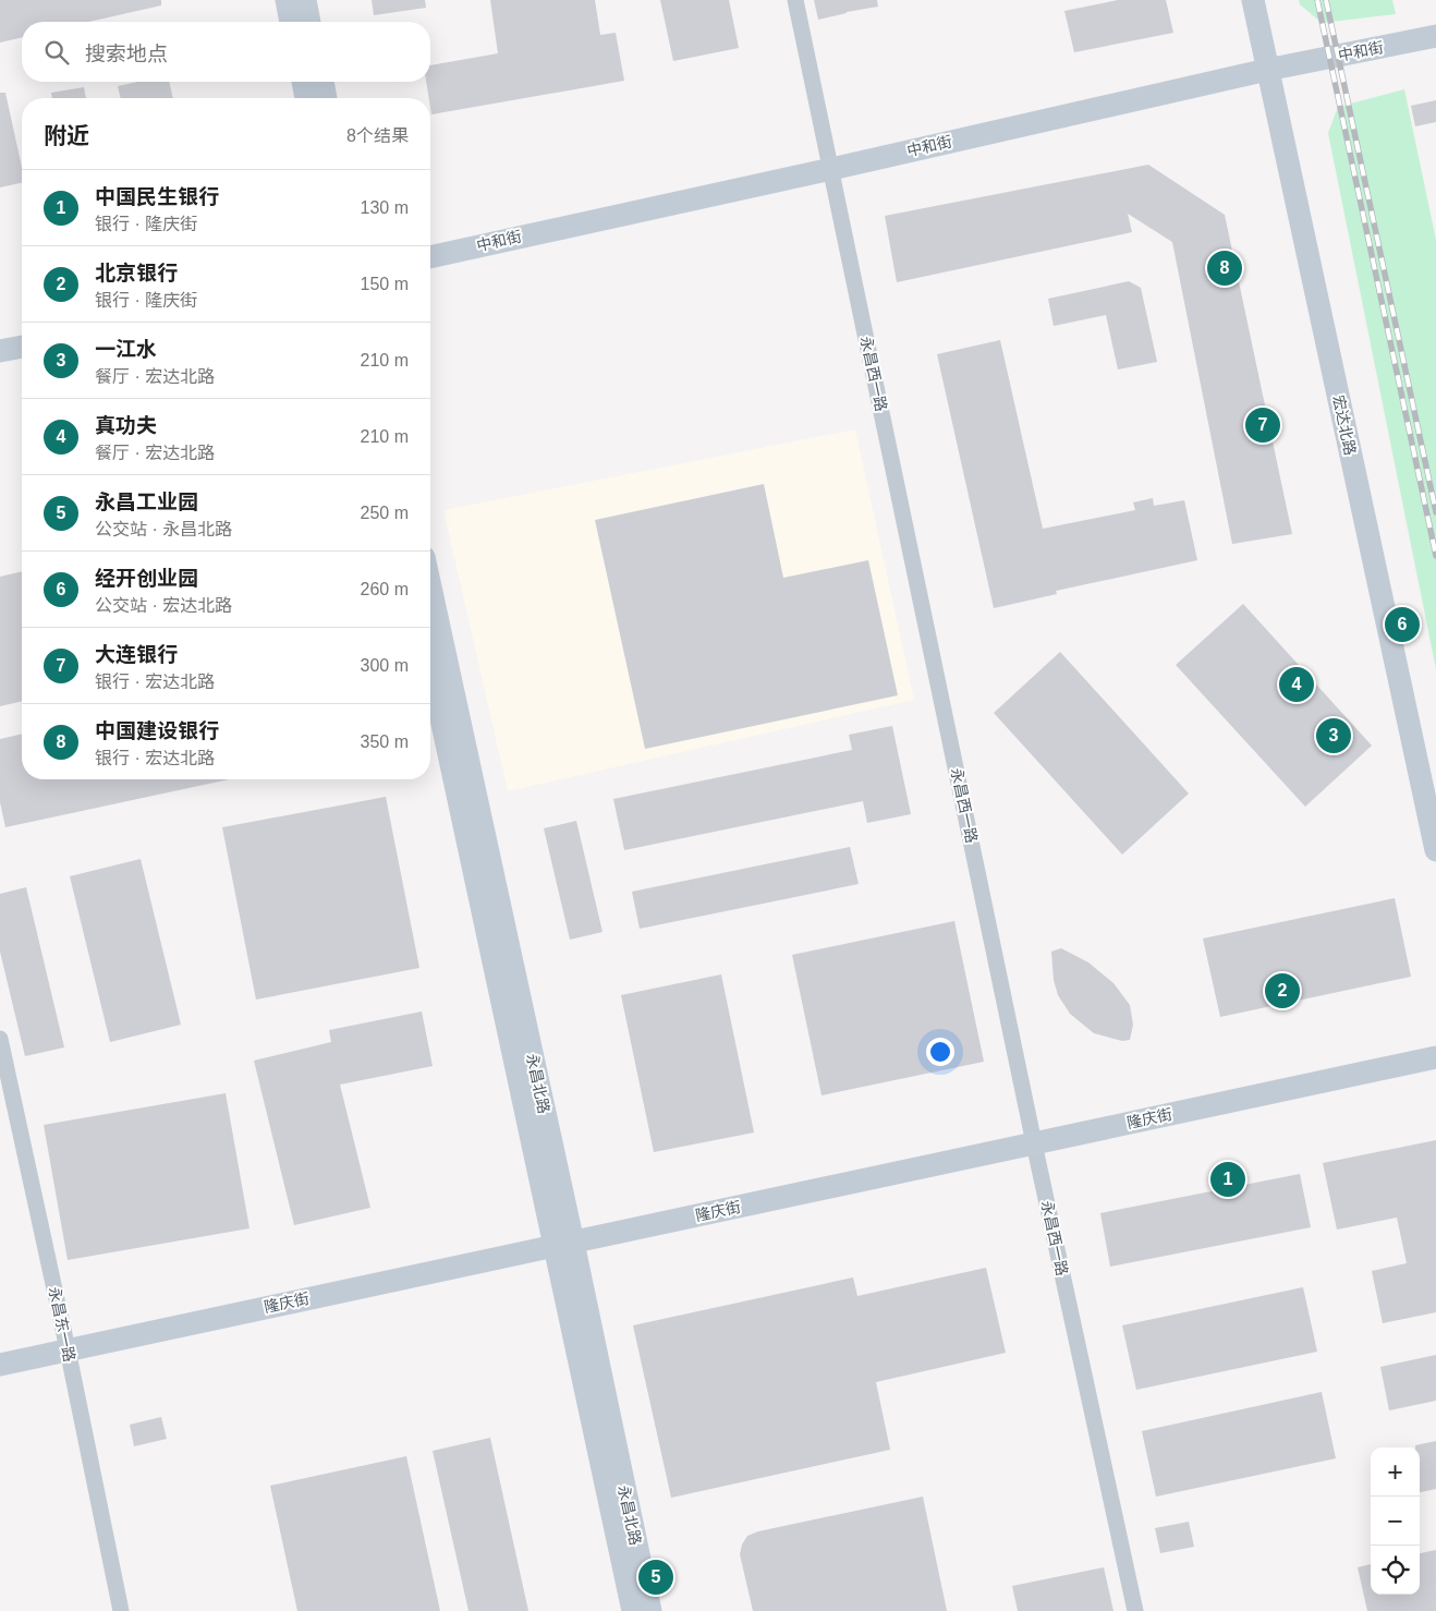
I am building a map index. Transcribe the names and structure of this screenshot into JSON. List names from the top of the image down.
{
  "streets": {
    "street": [
      "中和街",
      "永昌西一路",
      "宏达北路",
      "永昌北路",
      "隆庆街",
      "永昌东一路"
    ]
  },
  "crossings": [
    ["中和街", "永昌西一路"],
    ["中和街", "宏达北路"],
    ["永昌西一路", "隆庆街"],
    ["永昌北路", "隆庆街"],
    ["隆庆街", "永昌东一路"]
  ],
  "page": {
    "search": "搜索地点",
    "heading": ["附近", "8个结果"],
    "list": [
      {
        "mark": "1",
        "name": "中国民生银行",
        "note": "银行 · 隆庆街",
        "value": "130 m"
      },
      {
        "mark": "2",
        "name": "北京银行",
        "note": "银行 · 隆庆街",
        "value": "150 m"
      },
      {
        "mark": "3",
        "name": "一江水",
        "note": "餐厅 · 宏达北路",
        "value": "210 m"
      },
      {
        "mark": "4",
        "name": "真功夫",
        "note": "餐厅 · 宏达北路",
        "value": "210 m"
      },
      {
        "mark": "5",
        "name": "永昌工业园",
        "note": "公交站 · 永昌北路",
        "value": "250 m"
      },
      {
        "mark": "6",
        "name": "经开创业园",
        "note": "公交站 · 宏达北路",
        "value": "260 m"
      },
      {
        "mark": "7",
        "name": "大连银行",
        "note": "银行 · 宏达北路",
        "value": "300 m"
      },
      {
        "mark": "8",
        "name": "中国建设银行",
        "note": "银行 · 宏达北路",
        "value": "350 m"
      }
    ],
    "pins": [
      "8",
      "7",
      "6",
      "4",
      "3",
      "2",
      "1",
      "5"
    ],
    "map_buttons": ["+", "−"]
  }
}
